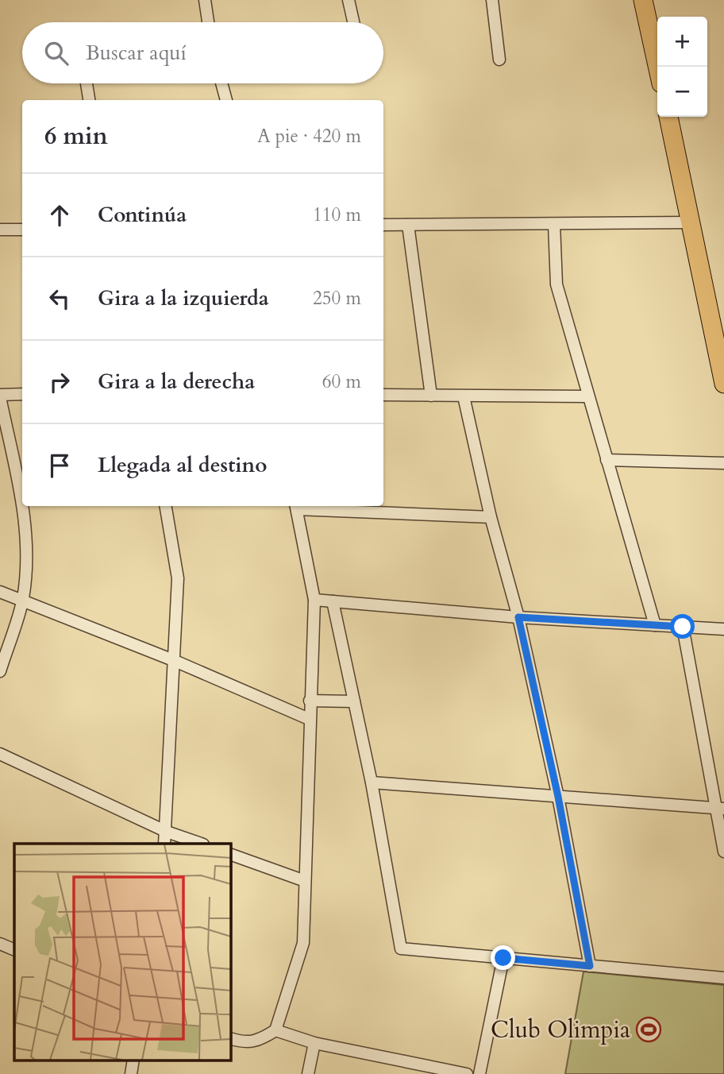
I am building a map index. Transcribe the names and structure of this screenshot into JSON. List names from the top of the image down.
{
  "places": {
    "sports": ["Club Olimpia"]
  },
  "page": {
    "map_buttons": ["+", "−"],
    "search": "Buscar aquí",
    "heading": ["6 min", "A pie · 420 m"],
    "list": [
      ["Continúa", "110 m"],
      ["Gira a la izquierda", "250 m"],
      ["Gira a la derecha", "60 m"],
      "Llegada al destino"
    ]
  }
}
